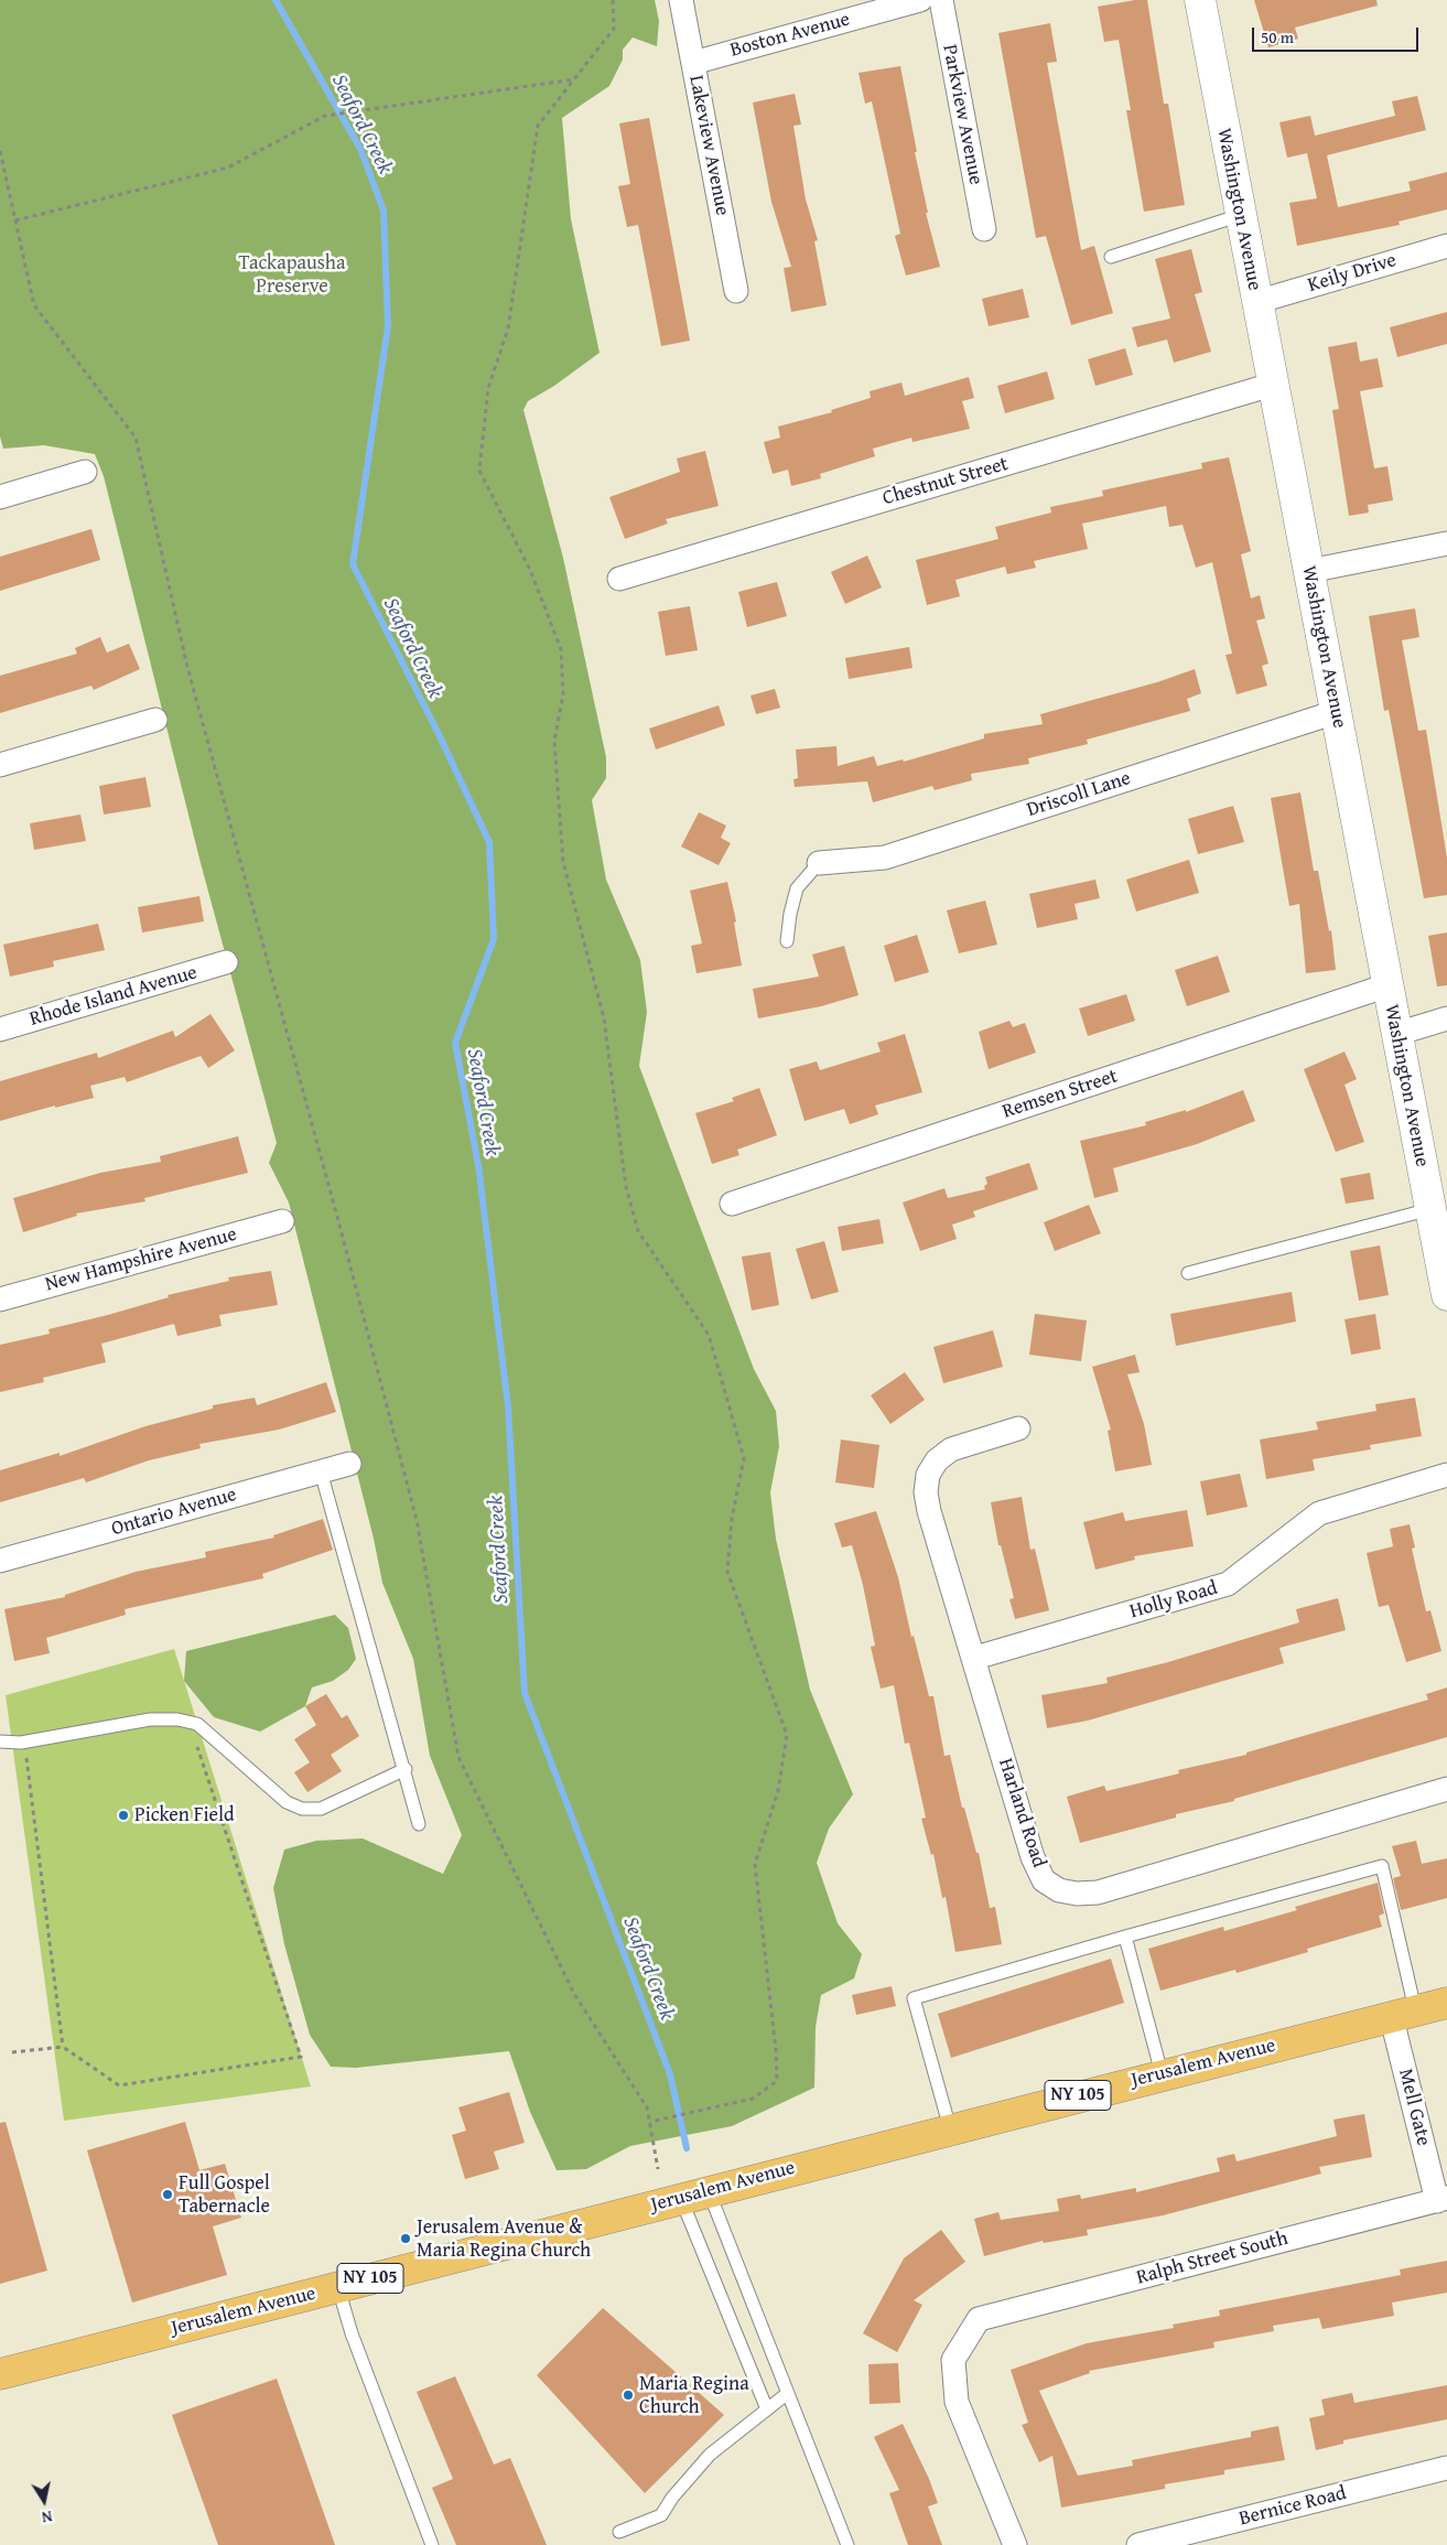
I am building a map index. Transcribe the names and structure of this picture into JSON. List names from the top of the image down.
{
  "streets": {
    "main road": ["Jerusalem Avenue", "NY 105"],
    "street": [
      "Boston Avenue",
      "Parkview Avenue",
      "Lakeview Avenue",
      "Washington Avenue",
      "Keily Drive",
      "Chestnut Street",
      "Driscoll Lane",
      "Rhode Island Avenue",
      "Remsen Street",
      "New Hampshire Avenue",
      "Ontario Avenue",
      "Holly Road",
      "Harland Road",
      "Mell Gate",
      "Ralph Street South",
      "Bernice Road"
    ]
  },
  "crossings": [
    ["Boston Avenue", "Lakeview Avenue"],
    ["Washington Avenue", "Keily Drive"],
    ["Washington Avenue", "Chestnut Street"],
    ["Washington Avenue", "Driscoll Lane"],
    ["Washington Avenue", "Remsen Street"],
    ["Holly Road", "Harland Road"],
    ["Jerusalem Avenue", "Mell Gate"],
    ["Mell Gate", "Ralph Street South"]
  ],
  "water": ["Seaford Creek"],
  "parks": ["Tackapausha Preserve"],
  "places": [
    "Picken Field",
    "Full Gospel Tabernacle",
    "Jerusalem Avenue & Maria Regina Church",
    "Maria Regina Church"
  ],
  "scale_bar": "50 m",
  "north": "bottom"
}
